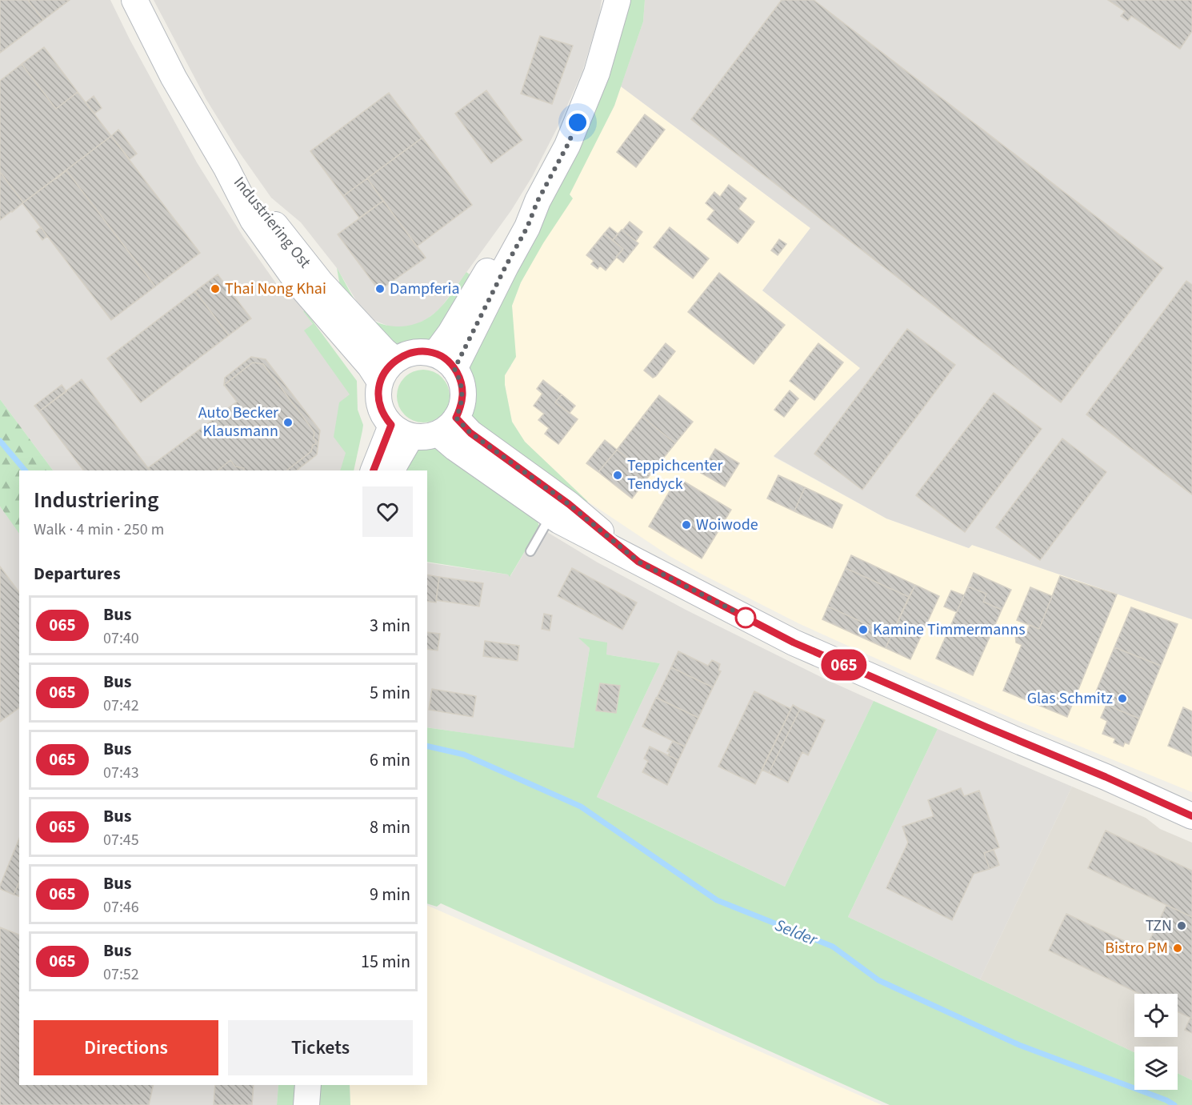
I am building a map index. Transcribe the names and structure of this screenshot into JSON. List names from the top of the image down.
{
  "streets": {
    "street": ["Industriering Ost"]
  },
  "water": ["Selder"],
  "places": [
    "Thai Nong Khai",
    "Dampferia",
    "Auto Becker Klausmann",
    "Teppichcenter Tendyck",
    "Woiwode",
    "Kamine Timmermanns",
    "Glas Schmitz",
    "TZN",
    "Bistro PM"
  ],
  "lines": ["bus line 065"],
  "page": {
    "on_map": "065",
    "heading": [
      ["Industriering", "Walk · 4 min · 250 m"],
      "Departures"
    ],
    "list": [
      {
        "mark": "065",
        "name": "Bus",
        "note": "07:40",
        "value": "3 min"
      },
      {
        "mark": "065",
        "name": "Bus",
        "note": "07:42",
        "value": "5 min"
      },
      {
        "mark": "065",
        "name": "Bus",
        "note": "07:43",
        "value": "6 min"
      },
      {
        "mark": "065",
        "name": "Bus",
        "note": "07:45",
        "value": "8 min"
      },
      {
        "mark": "065",
        "name": "Bus",
        "note": "07:46",
        "value": "9 min"
      },
      {
        "mark": "065",
        "name": "Bus",
        "note": "07:52",
        "value": "15 min"
      }
    ],
    "buttons": ["Directions", "Tickets"]
  }
}
